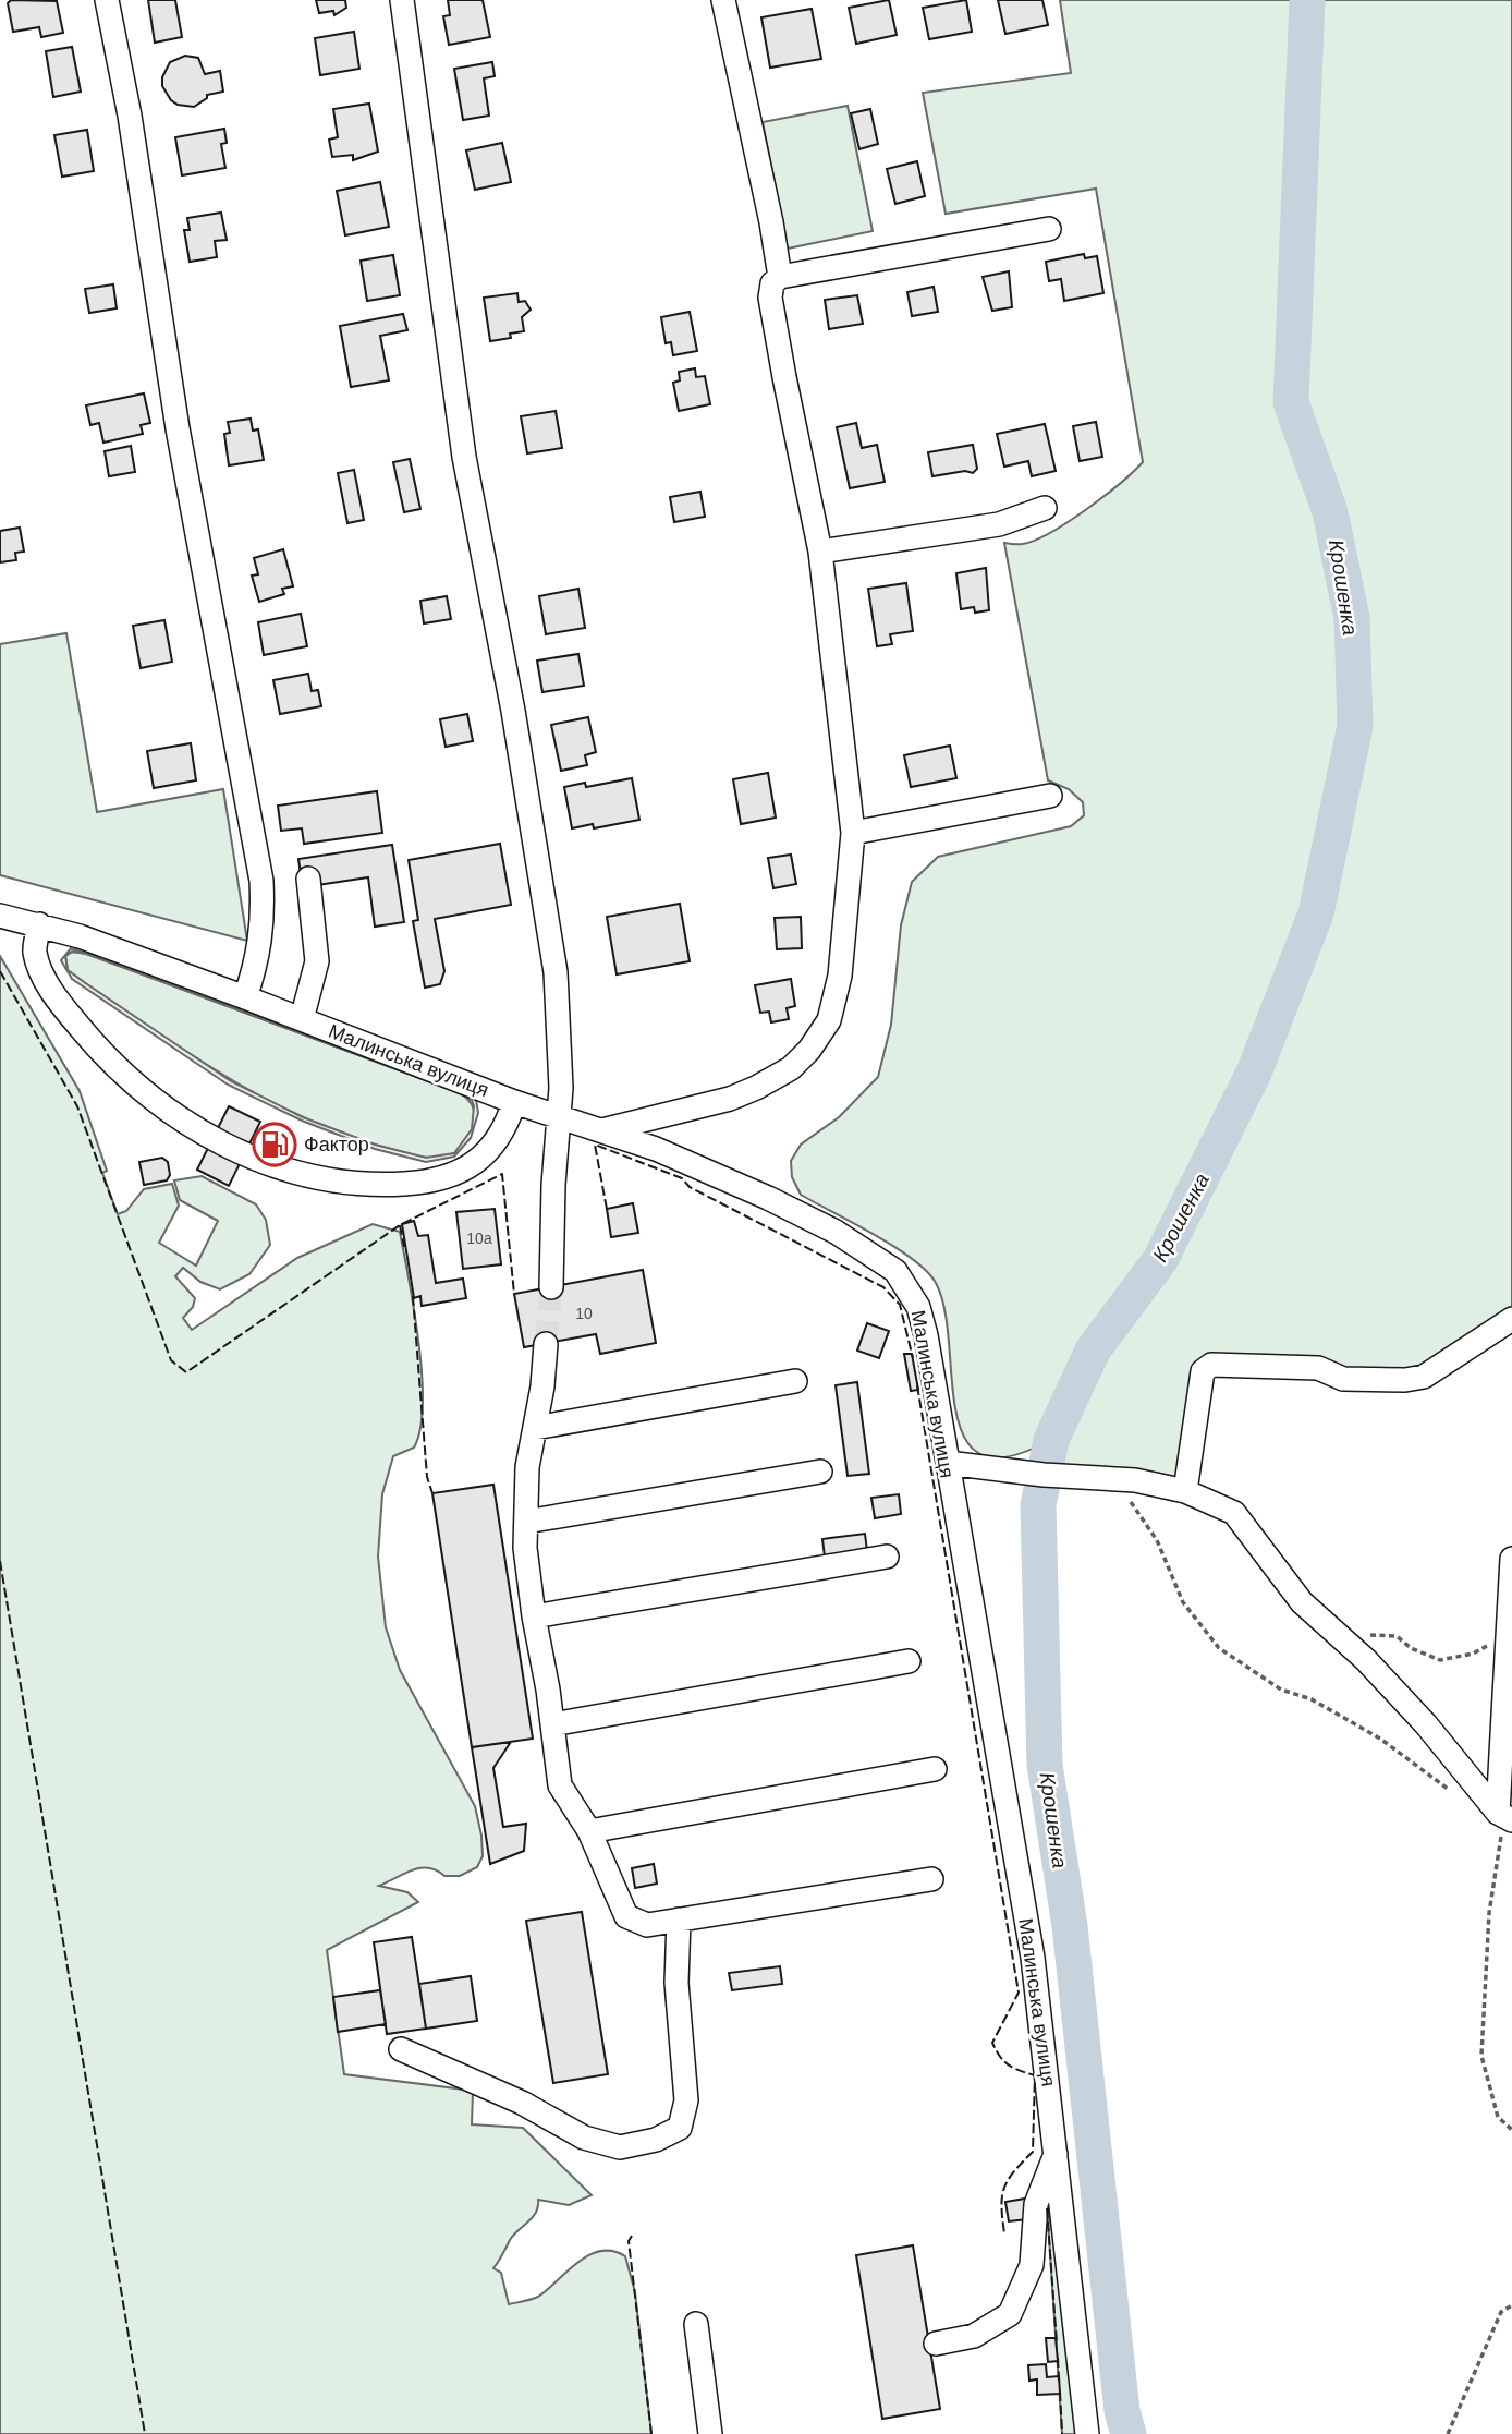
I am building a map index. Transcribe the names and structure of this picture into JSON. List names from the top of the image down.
{
  "streets": {
    "street": ["Малинська вулиця"]
  },
  "water": ["Крошенка"],
  "places": {
    "fuel station": ["Фактор"]
  },
  "house_numbers": ["10а", "10"]
}
